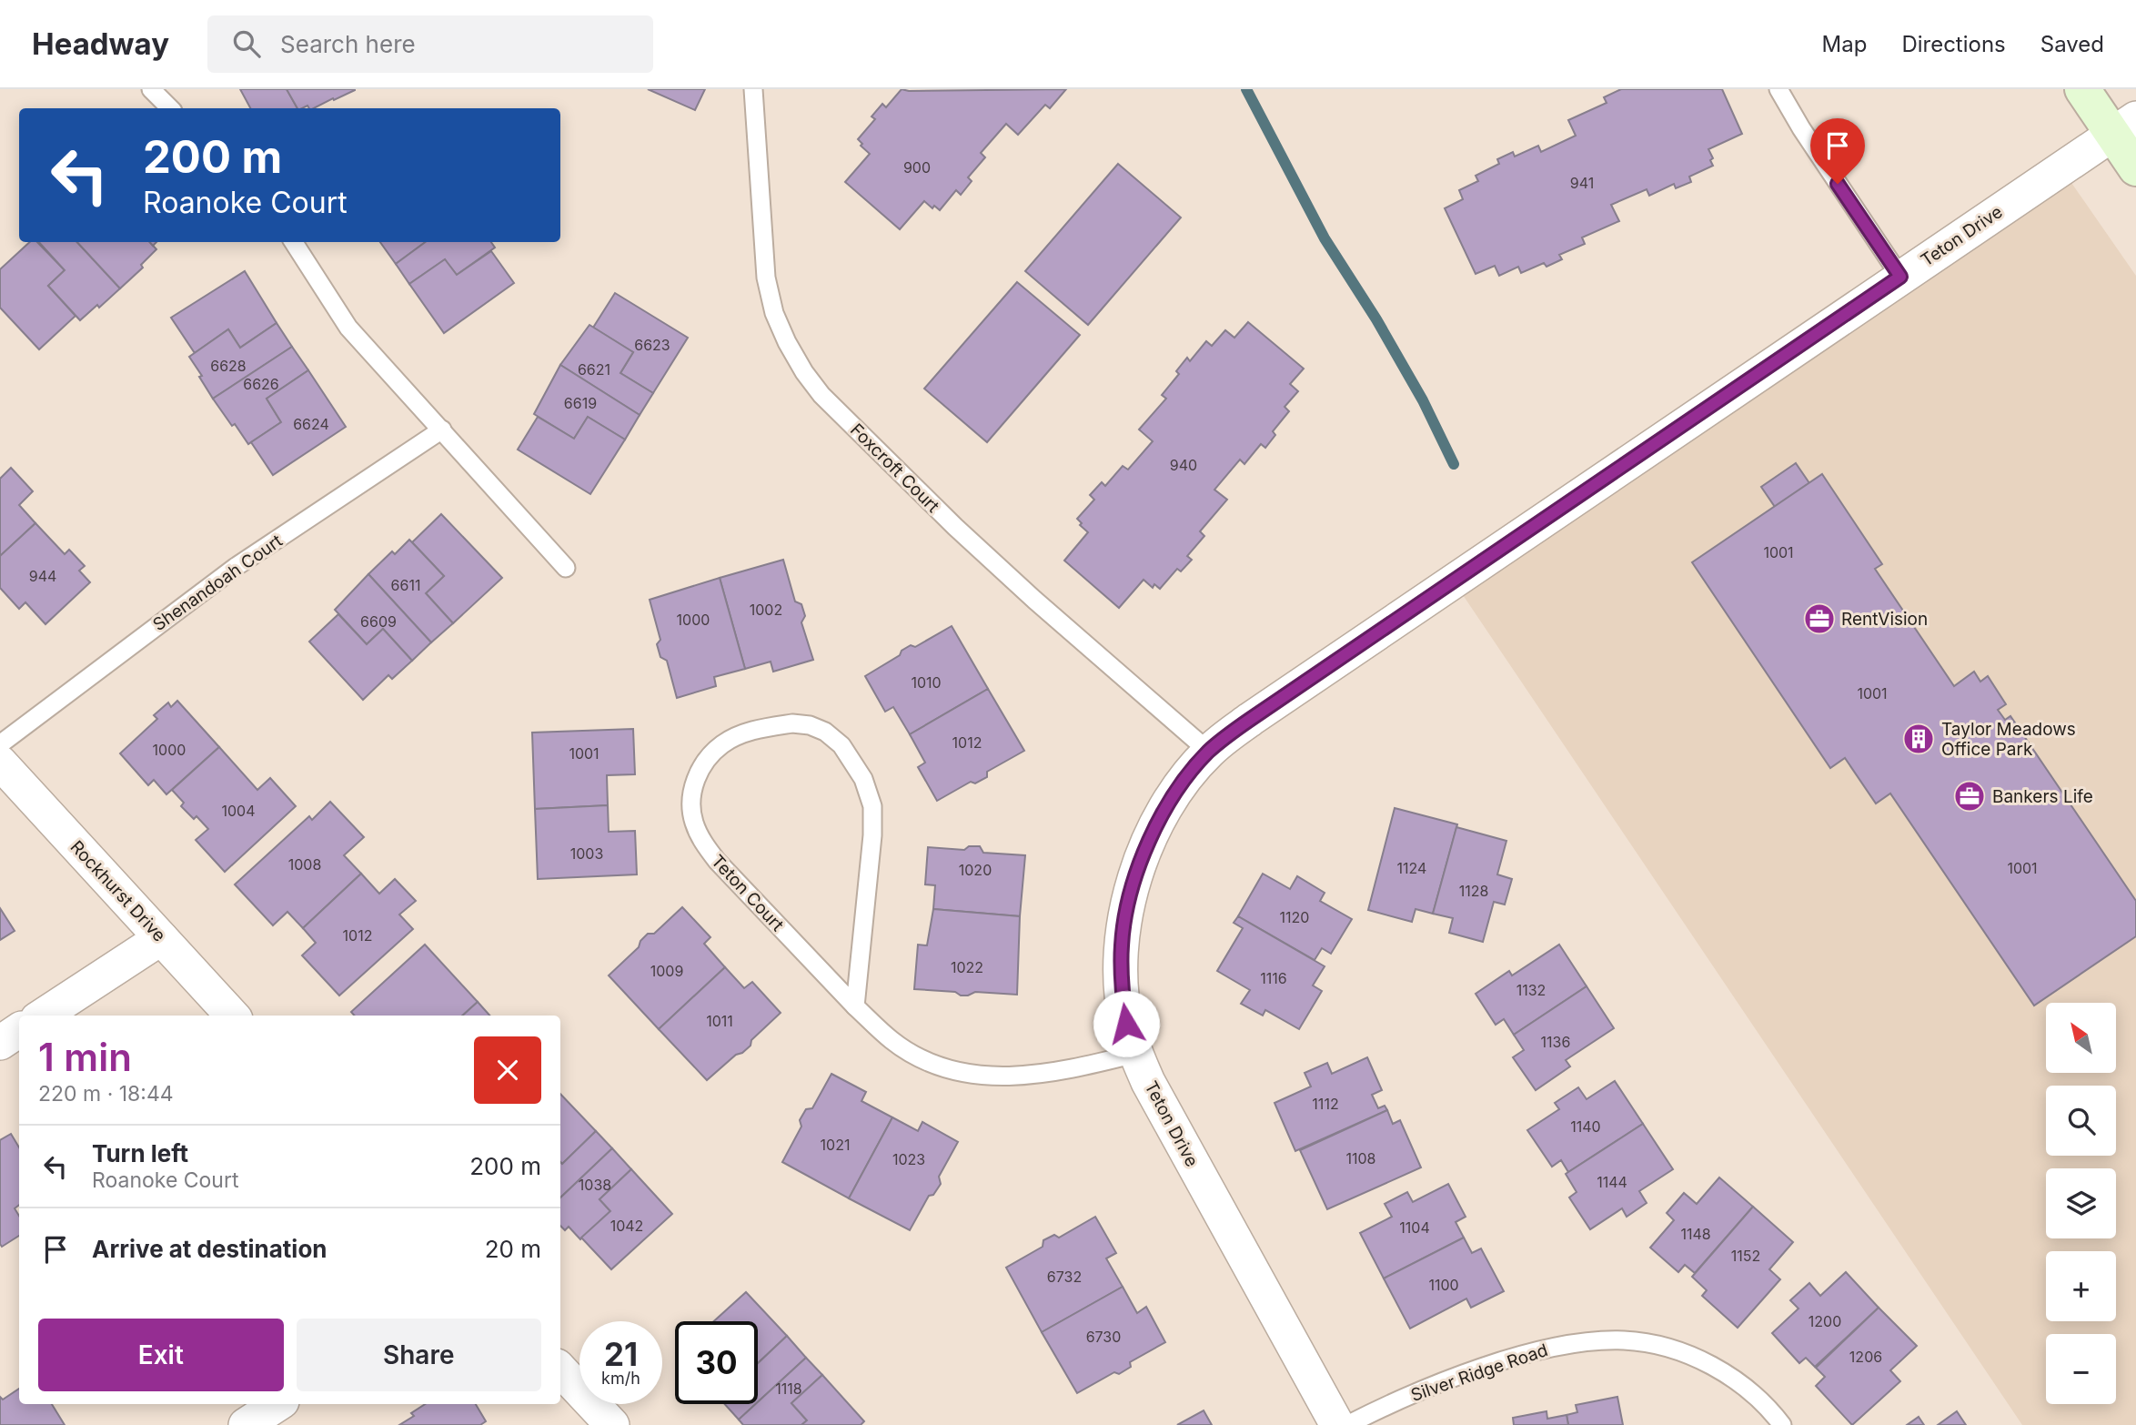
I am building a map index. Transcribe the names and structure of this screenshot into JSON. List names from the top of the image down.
{
  "streets": {
    "street": ["Teton Drive", "Rockhurst Drive"],
    "lane": [
      "Foxcroft Court",
      "Shenandoah Court",
      "Teton Court",
      "Silver Ridge Road"
    ]
  },
  "crossings": [
    ["Teton Drive", "Foxcroft Court"],
    ["Teton Drive", "Teton Court"]
  ],
  "places": {
    "office": ["RentVision", "Bankers Life"],
    "building": ["Taylor Meadows Office Park"]
  },
  "house_numbers": [
    "900",
    "941",
    "6623",
    "6628",
    "6621",
    "6626",
    "6619",
    "6624",
    "940",
    "1001",
    "944",
    "6611",
    "1002",
    "1000",
    "6609",
    "1010",
    "1001",
    "1012",
    "1000",
    "1001",
    "1004",
    "1003",
    "1008",
    "1124",
    "1001",
    "1020",
    "1128",
    "1120",
    "1012",
    "1022",
    "1009",
    "1116",
    "1132",
    "1011",
    "1136",
    "1112",
    "1140",
    "1021",
    "1108",
    "1023",
    "1144",
    "1038",
    "1042",
    "1104",
    "1148",
    "1152",
    "6732",
    "1100",
    "1200",
    "6730",
    "1206",
    "1118"
  ],
  "north": "top left",
  "page": {
    "header": "Headway",
    "search": "Search here",
    "nav": ["Map", "Directions", "Saved"],
    "turn": ["200 m", "Roanoke Court"],
    "map_buttons": ["+", "−"],
    "heading": ["1 min", "220 m · 18:44"],
    "list": [
      {
        "name": "Turn left",
        "note": "Roanoke Court",
        "value": "200 m"
      },
      {
        "name": "Arrive at destination",
        "value": "20 m"
      }
    ],
    "buttons": ["Exit", "Share"],
    "speed": "21 km/h",
    "limit": "30"
  }
}
